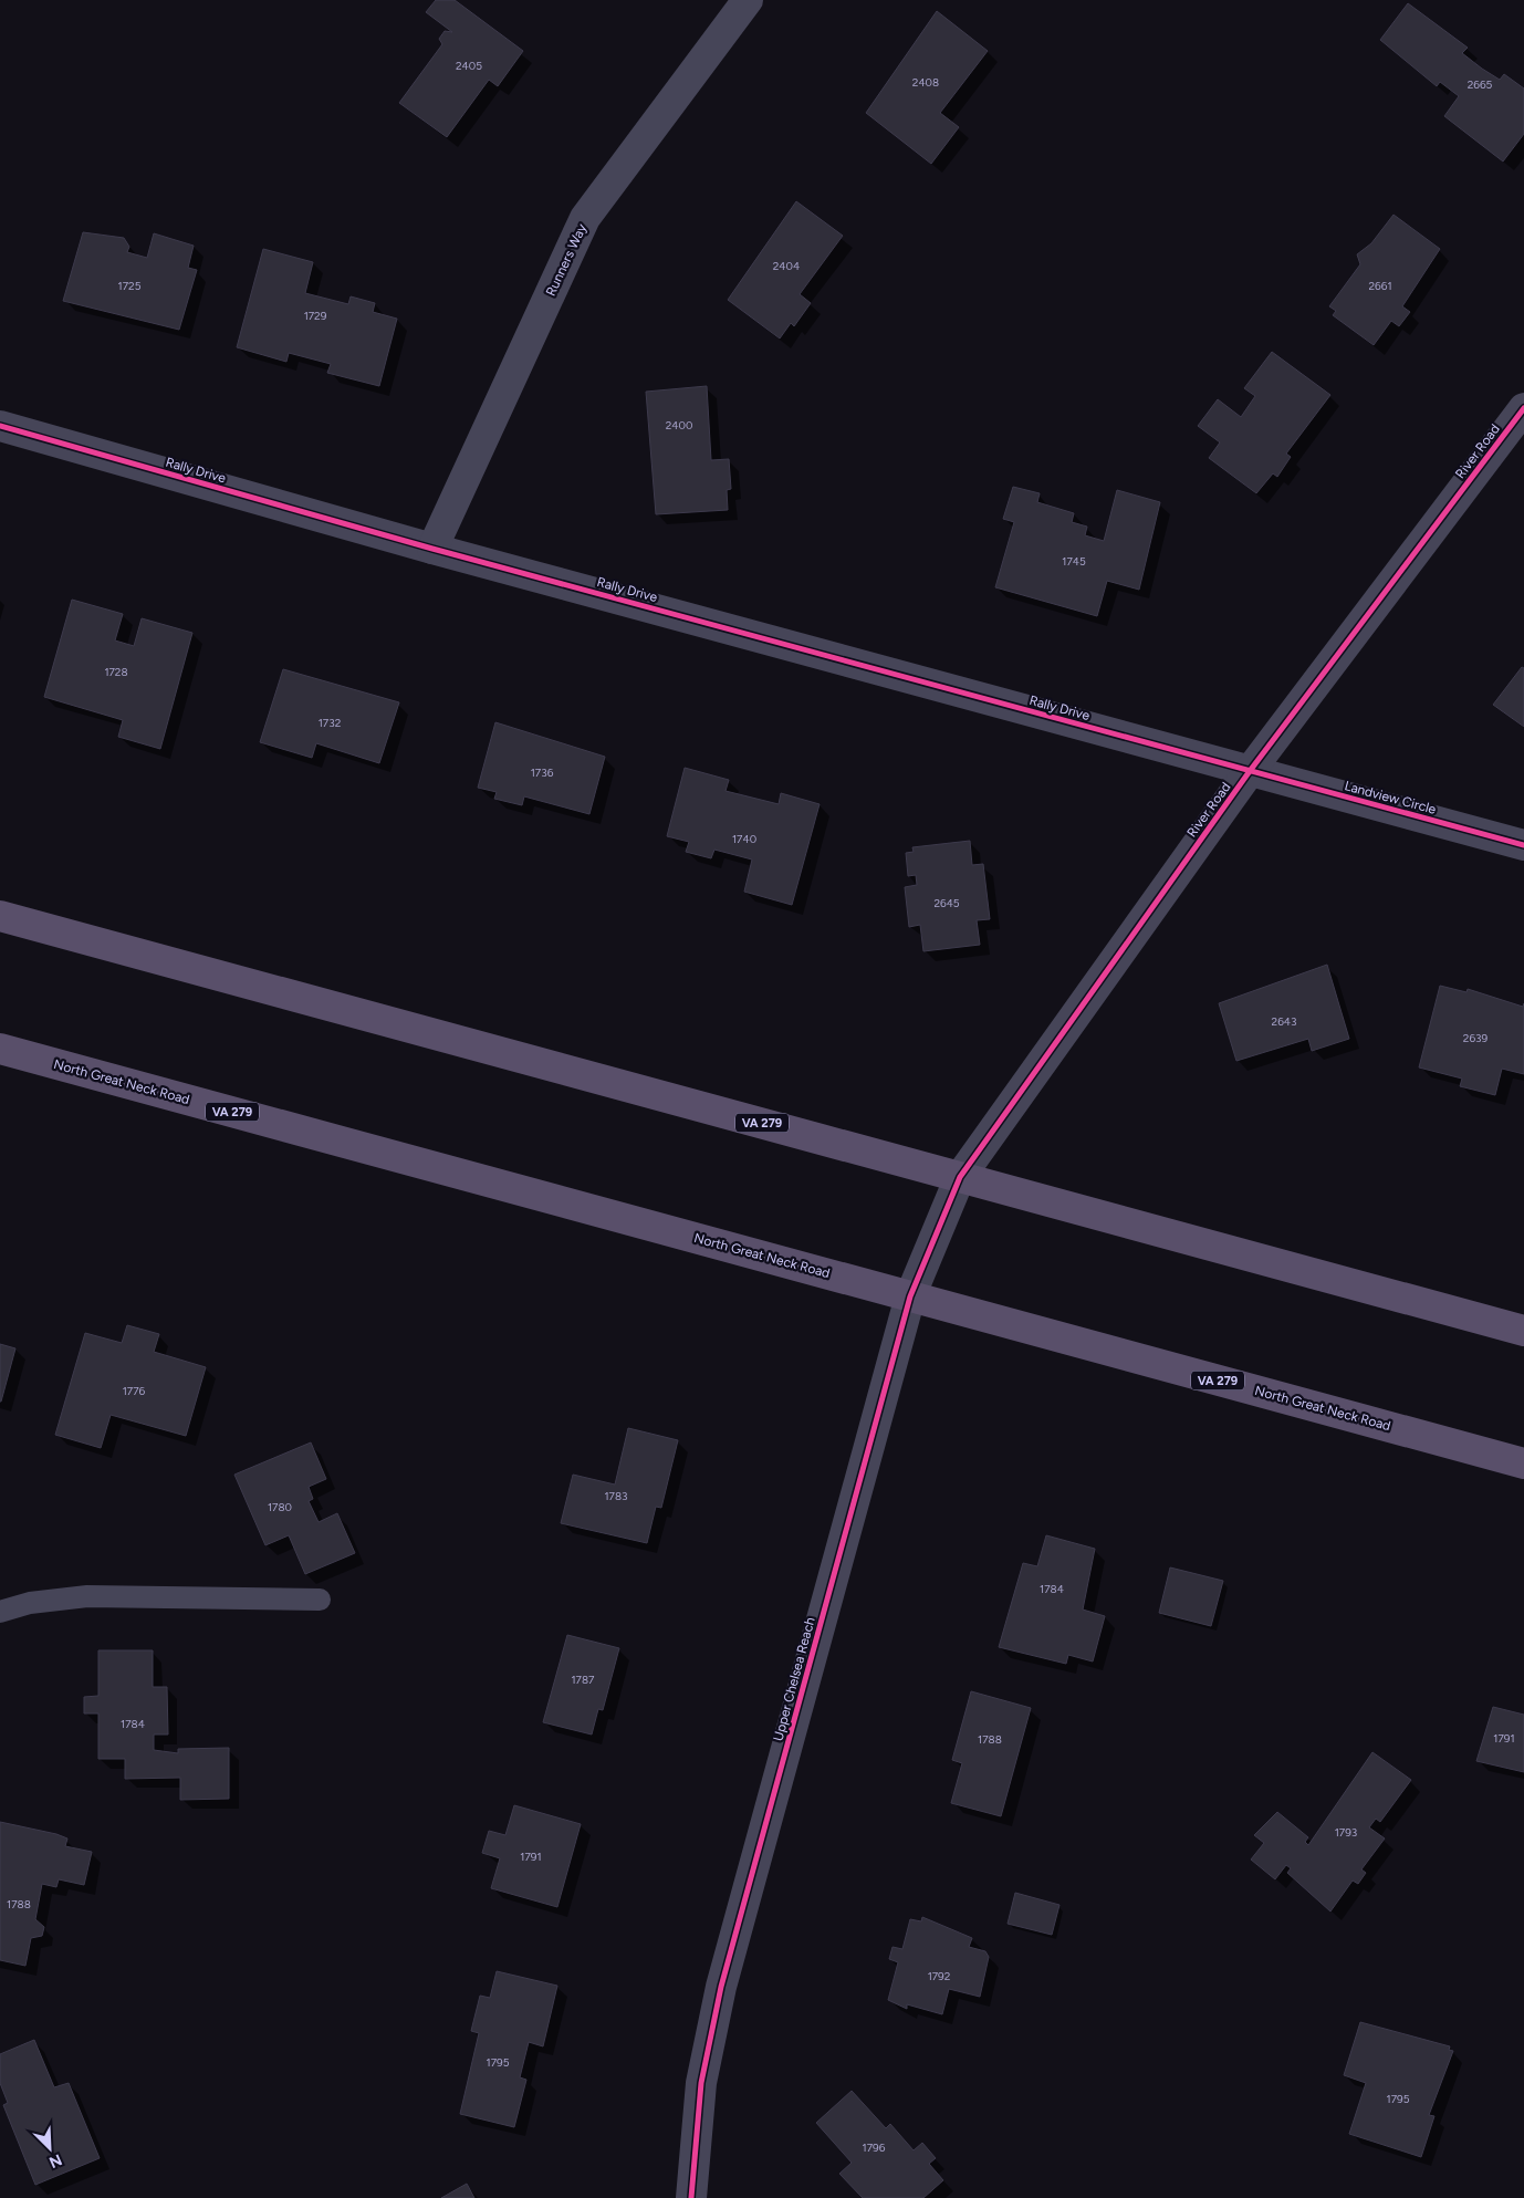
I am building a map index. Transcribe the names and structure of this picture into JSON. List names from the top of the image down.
{
  "streets": {
    "main road": ["North Great Neck Road", "VA 279"],
    "street": [
      "Runners Way",
      "River Road",
      "Rally Drive",
      "Landview Circle",
      "Upper Chelsea Reach"
    ]
  },
  "crossings": [
    ["Runners Way", "Rally Drive"],
    ["River Road", "Rally Drive"],
    ["River Road", "Landview Circle"],
    ["River Road", "VA 279"],
    ["River Road", "Upper Chelsea Reach"],
    ["Rally Drive", "Landview Circle"],
    ["North Great Neck Road", "Upper Chelsea Reach"],
    ["VA 279", "Upper Chelsea Reach"]
  ],
  "house_numbers": [
    "2405",
    "2408",
    "2665",
    "2404",
    "1725",
    "2661",
    "1729",
    "2400",
    "1745",
    "1728",
    "1732",
    "1736",
    "1740",
    "2645",
    "2643",
    "2639",
    "1776",
    "1783",
    "1780",
    "1784",
    "1787",
    "1784",
    "1791",
    "1788",
    "1793",
    "1791",
    "1788",
    "1792",
    "1795",
    "1795",
    "1796"
  ],
  "north": "bottom right"
}
